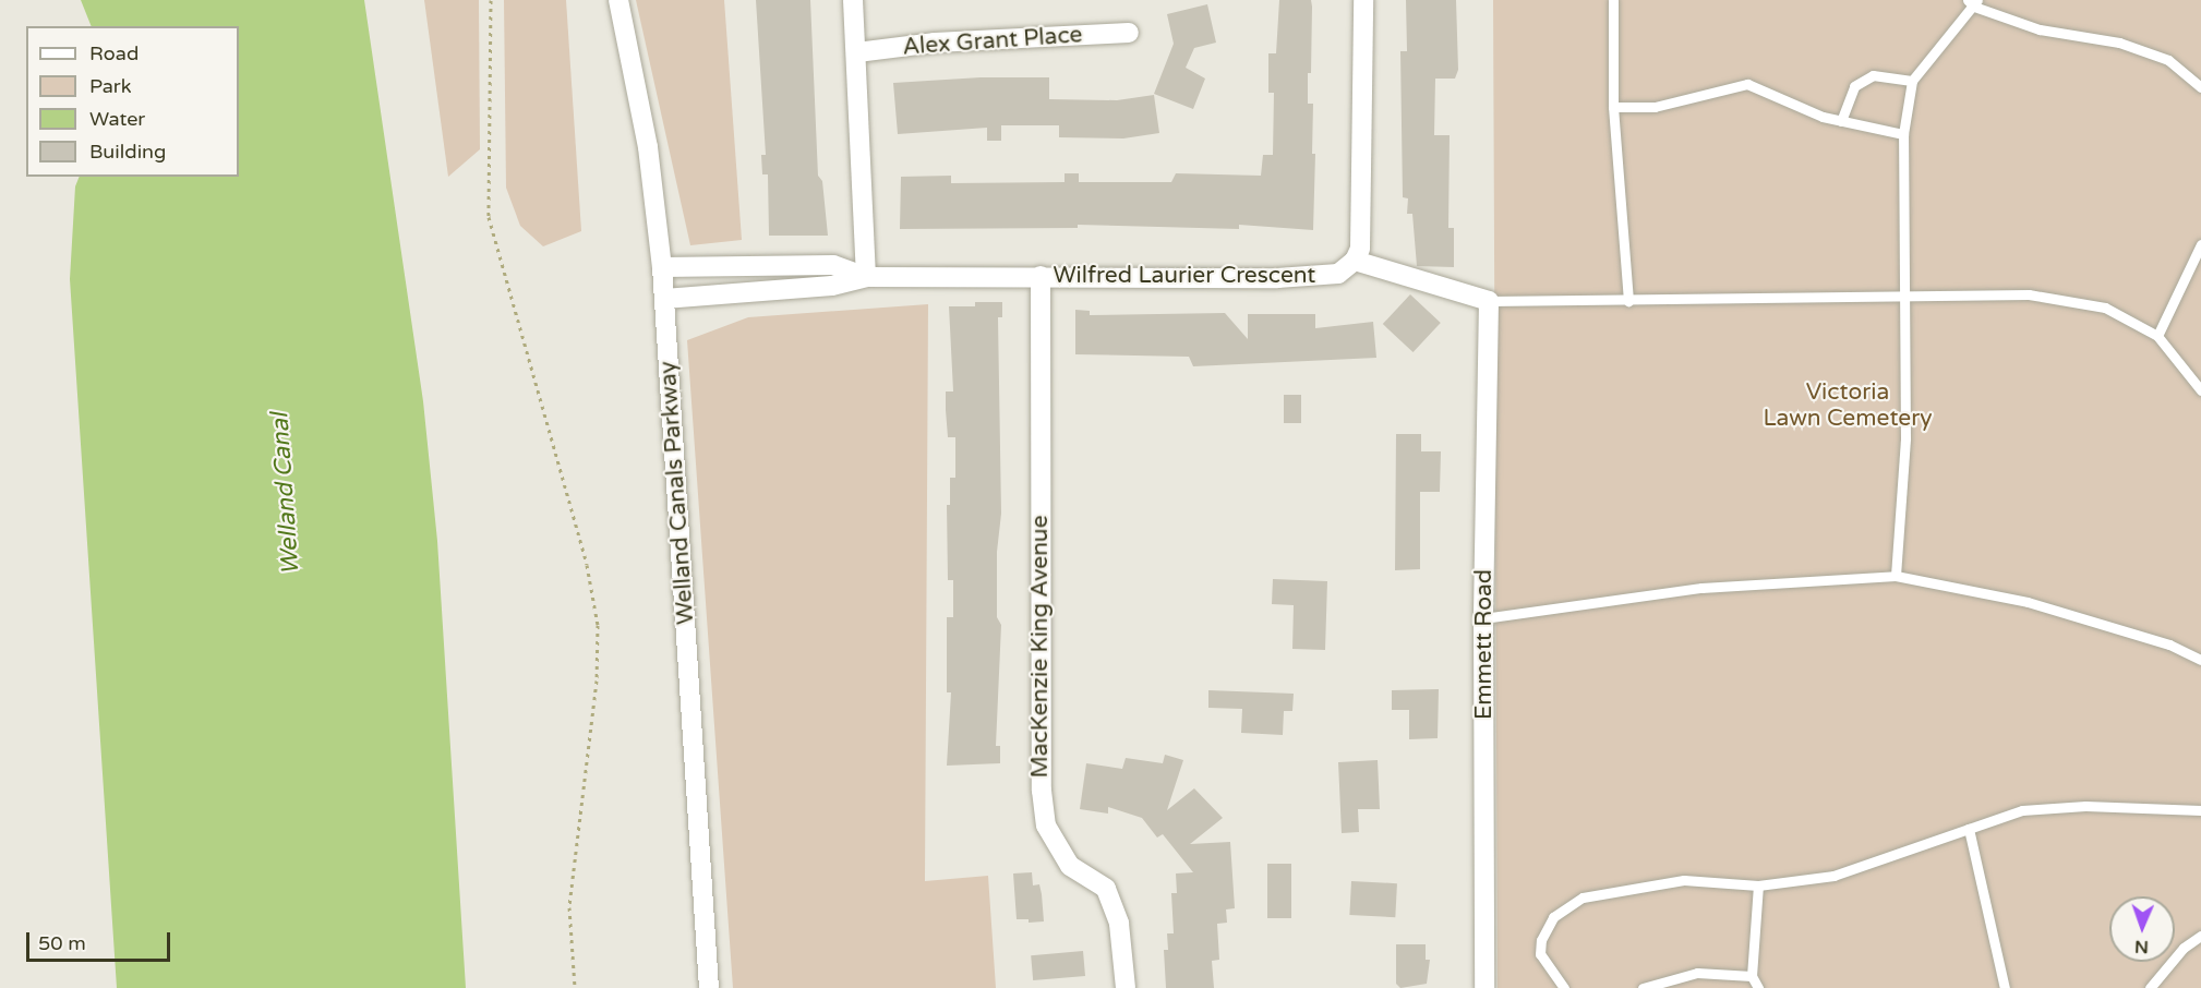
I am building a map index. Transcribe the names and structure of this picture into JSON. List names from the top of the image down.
{
  "streets": {
    "street": [
      "Alex Grant Place",
      "Wilfred Laurier Crescent",
      "Welland Canals Parkway",
      "Emmett Road",
      "MacKenzie King Avenue"
    ]
  },
  "crossings": [
    ["Wilfred Laurier Crescent", "Welland Canals Parkway"],
    ["Wilfred Laurier Crescent", "MacKenzie King Avenue"]
  ],
  "water": ["Welland Canal"],
  "parks": ["Victoria Lawn Cemetery"],
  "legend": [
    "Road",
    "Park",
    "Water",
    "Building"
  ],
  "scale_bar": "50 m",
  "north": "bottom"
}
